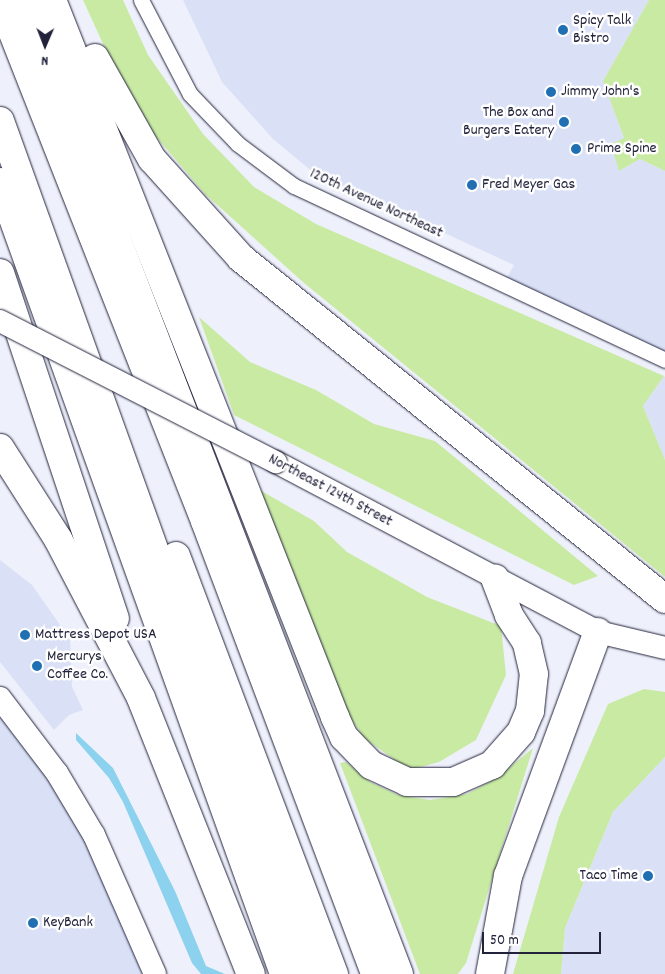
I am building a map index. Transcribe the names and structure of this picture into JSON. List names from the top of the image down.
{
  "streets": {
    "main road": ["Northeast 124th Street"],
    "street": ["120th Avenue Northeast"]
  },
  "places": [
    "Spicy Talk Bistro",
    "Jimmy John's",
    "The Box and Burgers Eatery",
    "Prime Spine",
    "Fred Meyer Gas",
    "Mattress Depot USA",
    "Mercurys Coffee Co.",
    "Taco Time",
    "KeyBank"
  ],
  "scale_bar": "50 m",
  "north": "bottom"
}
